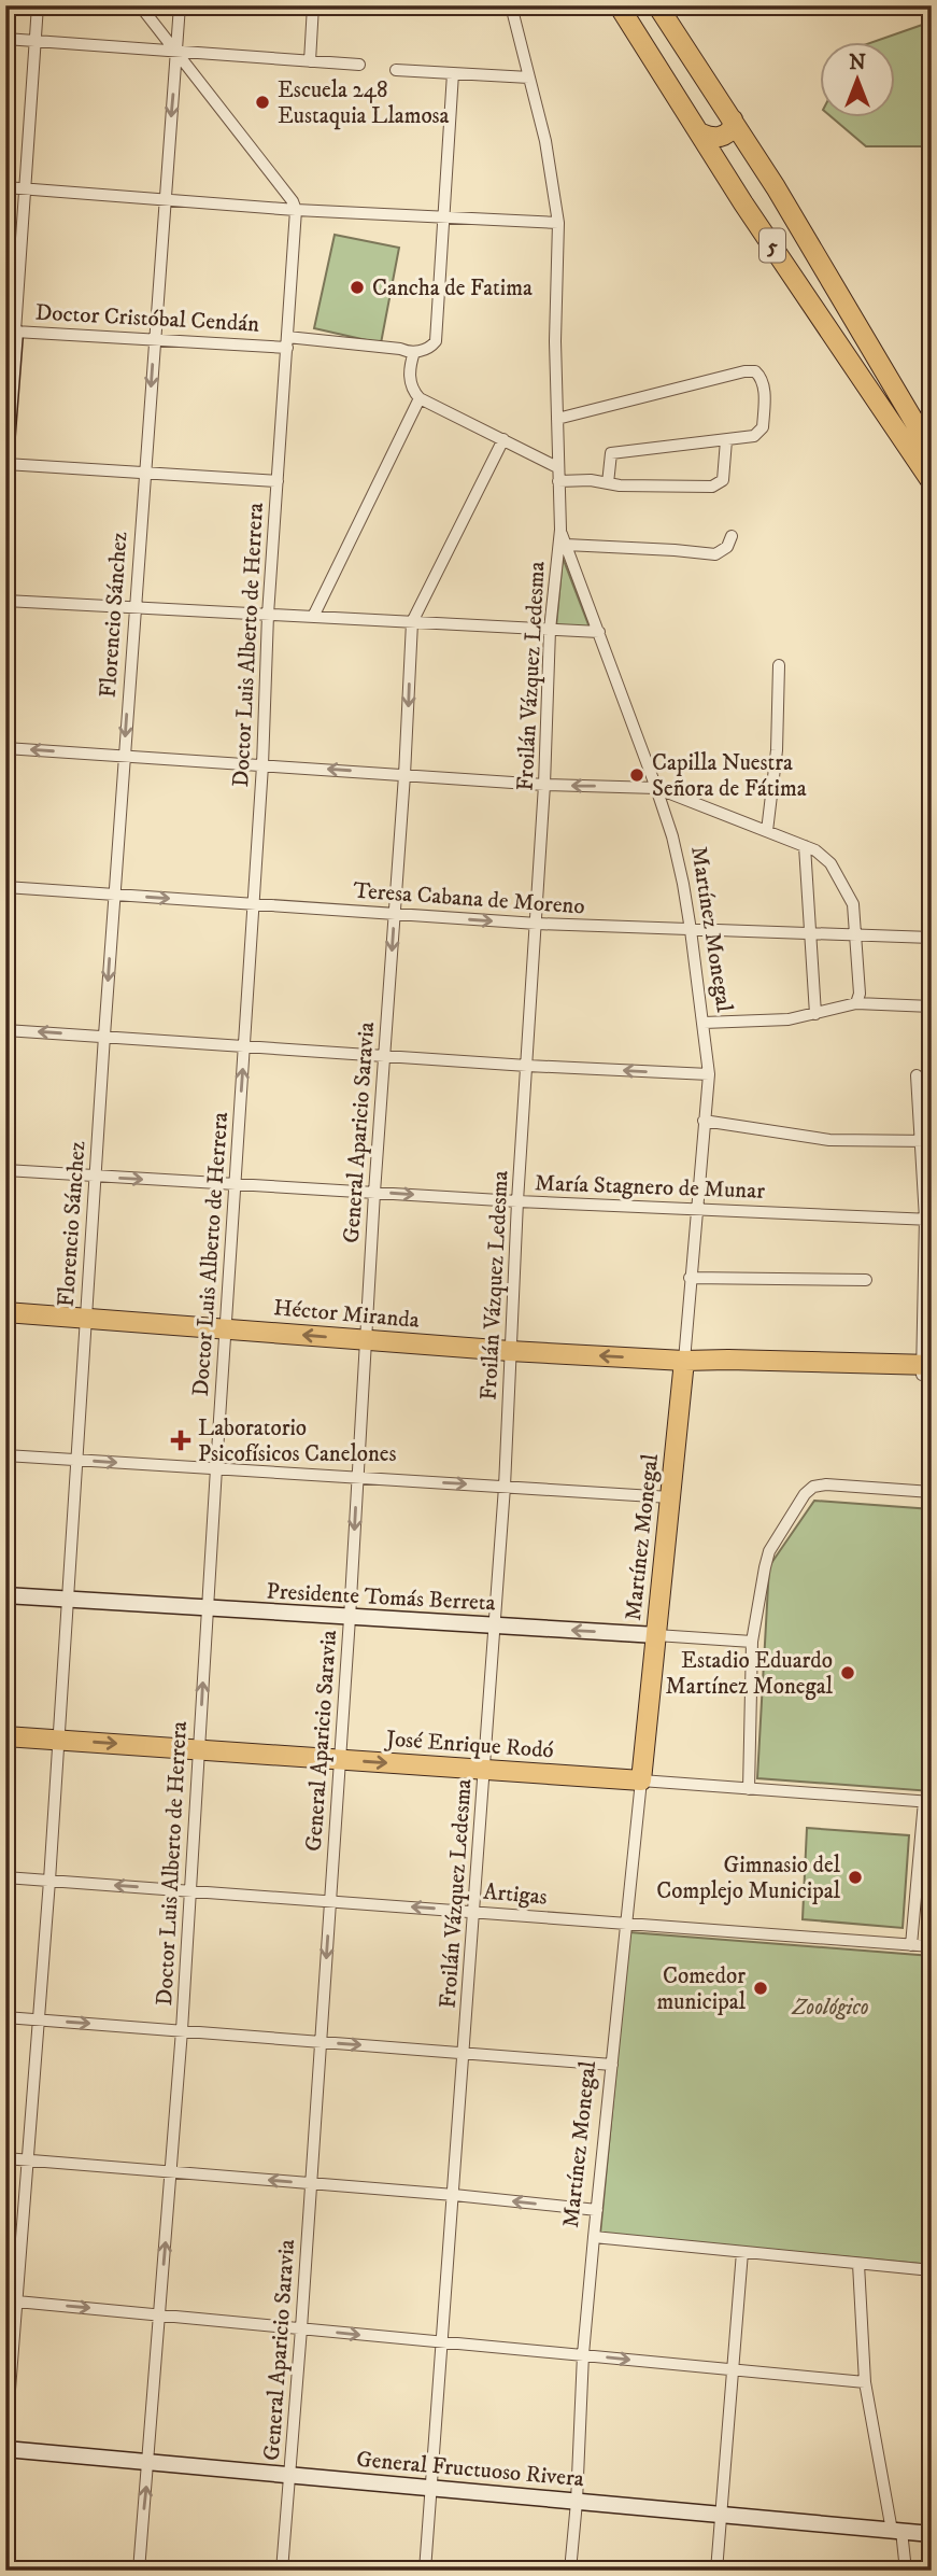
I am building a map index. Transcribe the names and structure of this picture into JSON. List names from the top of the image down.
{
  "streets": {
    "highway": [
      "5",
      "Martínez Monegal",
      "Héctor Miranda",
      "José Enrique Rodó"
    ],
    "street": [
      "Doctor Cristóbal Cendán",
      "Florencio Sánchez",
      "Doctor Luis Alberto de Herrera",
      "Froilán Vázquez Ledesma",
      "Teresa Cabana de Moreno",
      "General Aparicio Saravia",
      "María Stagnero de Munar",
      "Presidente Tomás Berreta",
      "Artigas",
      "General Fructuoso Rivera"
    ]
  },
  "crossings": [
    ["Doctor Cristóbal Cendán", "Florencio Sánchez"],
    ["Doctor Cristóbal Cendán", "Doctor Luis Alberto de Herrera"],
    ["Florencio Sánchez", "Teresa Cabana de Moreno"],
    ["Florencio Sánchez", "María Stagnero de Munar"],
    ["Florencio Sánchez", "Héctor Miranda"],
    ["Florencio Sánchez", "Presidente Tomás Berreta"],
    ["Florencio Sánchez", "José Enrique Rodó"],
    ["Florencio Sánchez", "Artigas"],
    ["Florencio Sánchez", "General Fructuoso Rivera"],
    ["Doctor Luis Alberto de Herrera", "Teresa Cabana de Moreno"],
    ["Doctor Luis Alberto de Herrera", "María Stagnero de Munar"],
    ["Doctor Luis Alberto de Herrera", "Héctor Miranda"],
    ["Doctor Luis Alberto de Herrera", "Presidente Tomás Berreta"],
    ["Doctor Luis Alberto de Herrera", "José Enrique Rodó"],
    ["Doctor Luis Alberto de Herrera", "Artigas"],
    ["Doctor Luis Alberto de Herrera", "General Fructuoso Rivera"],
    ["Froilán Vázquez Ledesma", "Teresa Cabana de Moreno"],
    ["Froilán Vázquez Ledesma", "Martínez Monegal"],
    ["Froilán Vázquez Ledesma", "María Stagnero de Munar"],
    ["Froilán Vázquez Ledesma", "Héctor Miranda"],
    ["Froilán Vázquez Ledesma", "Presidente Tomás Berreta"],
    ["Froilán Vázquez Ledesma", "José Enrique Rodó"],
    ["Froilán Vázquez Ledesma", "Artigas"],
    ["Froilán Vázquez Ledesma", "General Fructuoso Rivera"],
    ["Teresa Cabana de Moreno", "Martínez Monegal"],
    ["Teresa Cabana de Moreno", "General Aparicio Saravia"],
    ["Martínez Monegal", "María Stagnero de Munar"],
    ["Martínez Monegal", "Héctor Miranda"],
    ["Martínez Monegal", "Presidente Tomás Berreta"],
    ["Martínez Monegal", "José Enrique Rodó"],
    ["Martínez Monegal", "Artigas"],
    ["Martínez Monegal", "General Fructuoso Rivera"],
    ["General Aparicio Saravia", "María Stagnero de Munar"],
    ["General Aparicio Saravia", "Héctor Miranda"],
    ["General Aparicio Saravia", "Presidente Tomás Berreta"],
    ["General Aparicio Saravia", "José Enrique Rodó"],
    ["General Aparicio Saravia", "Artigas"],
    ["General Aparicio Saravia", "General Fructuoso Rivera"]
  ],
  "parks": ["Zoológico"],
  "places": {
    "other": [
      "Escuela 248 Eustaquia Llamosa",
      "Cancha de Fatima",
      "Capilla Nuestra Señora de Fátima",
      "Estadio Eduardo Martínez Monegal",
      "Gimnasio del Complejo Municipal",
      "Comedor municipal"
    ],
    "health": ["Laboratorio Psicofísicos Canelones"]
  },
  "north": "top"
}
